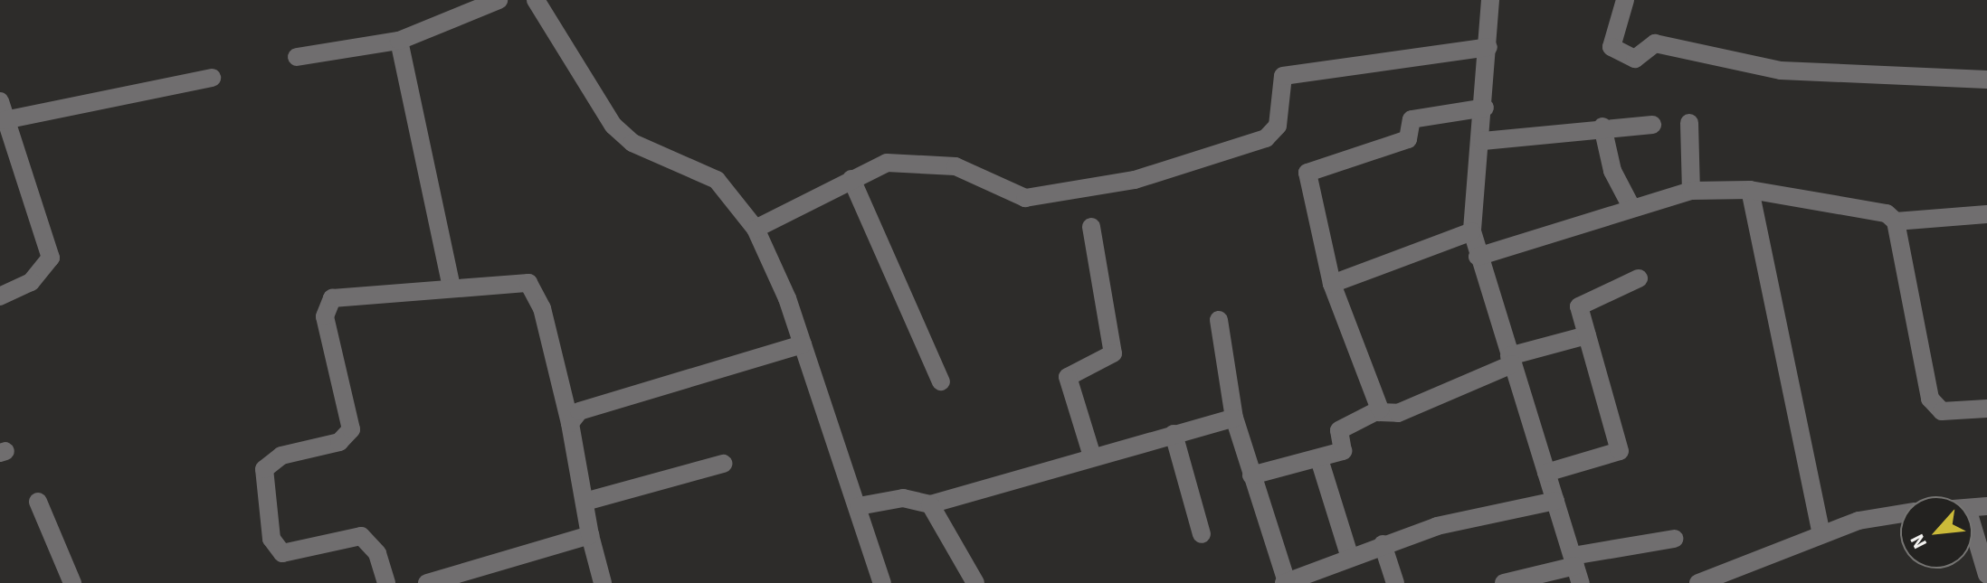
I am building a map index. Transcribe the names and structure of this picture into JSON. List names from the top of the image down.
{
  "north": "bottom left"
}
